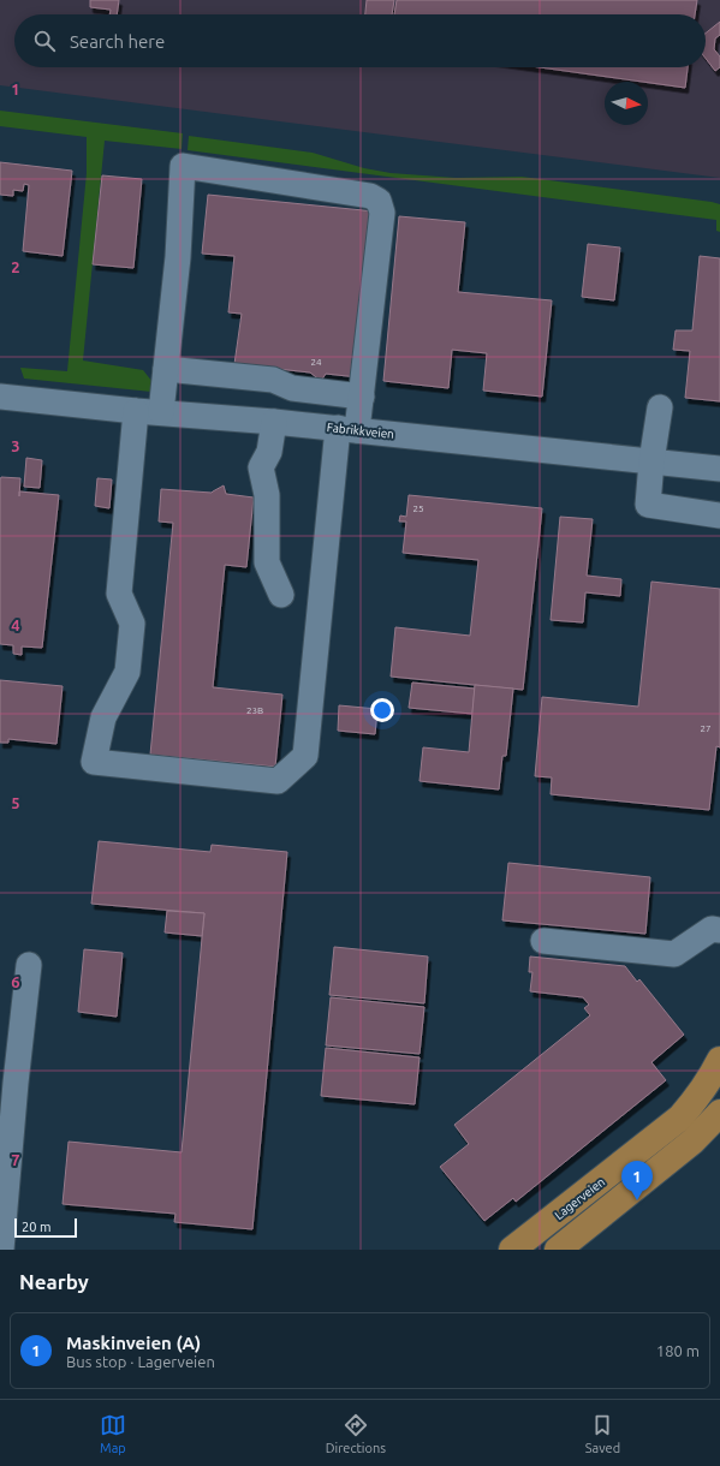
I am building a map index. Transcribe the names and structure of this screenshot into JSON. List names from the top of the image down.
{
  "streets": {
    "main road": ["Lagerveien"],
    "street": ["Fabrikkveien"]
  },
  "house_numbers": [
    "24",
    "25",
    "23B",
    "27"
  ],
  "scale_bar": "20 m",
  "north": "right",
  "page": {
    "search": "Search here",
    "pins": "1",
    "scale": "20 m",
    "heading": "Nearby",
    "list": [
      {
        "mark": "1",
        "name": "Maskinveien (A)",
        "note": "Bus stop · Lagerveien",
        "value": "180 m"
      }
    ],
    "nav": ["Map", "Directions", "Saved"]
  },
  "grid": {
    "rows": [
      "1",
      "2",
      "3",
      "4",
      "5",
      "6",
      "7"
    ]
  }
}
